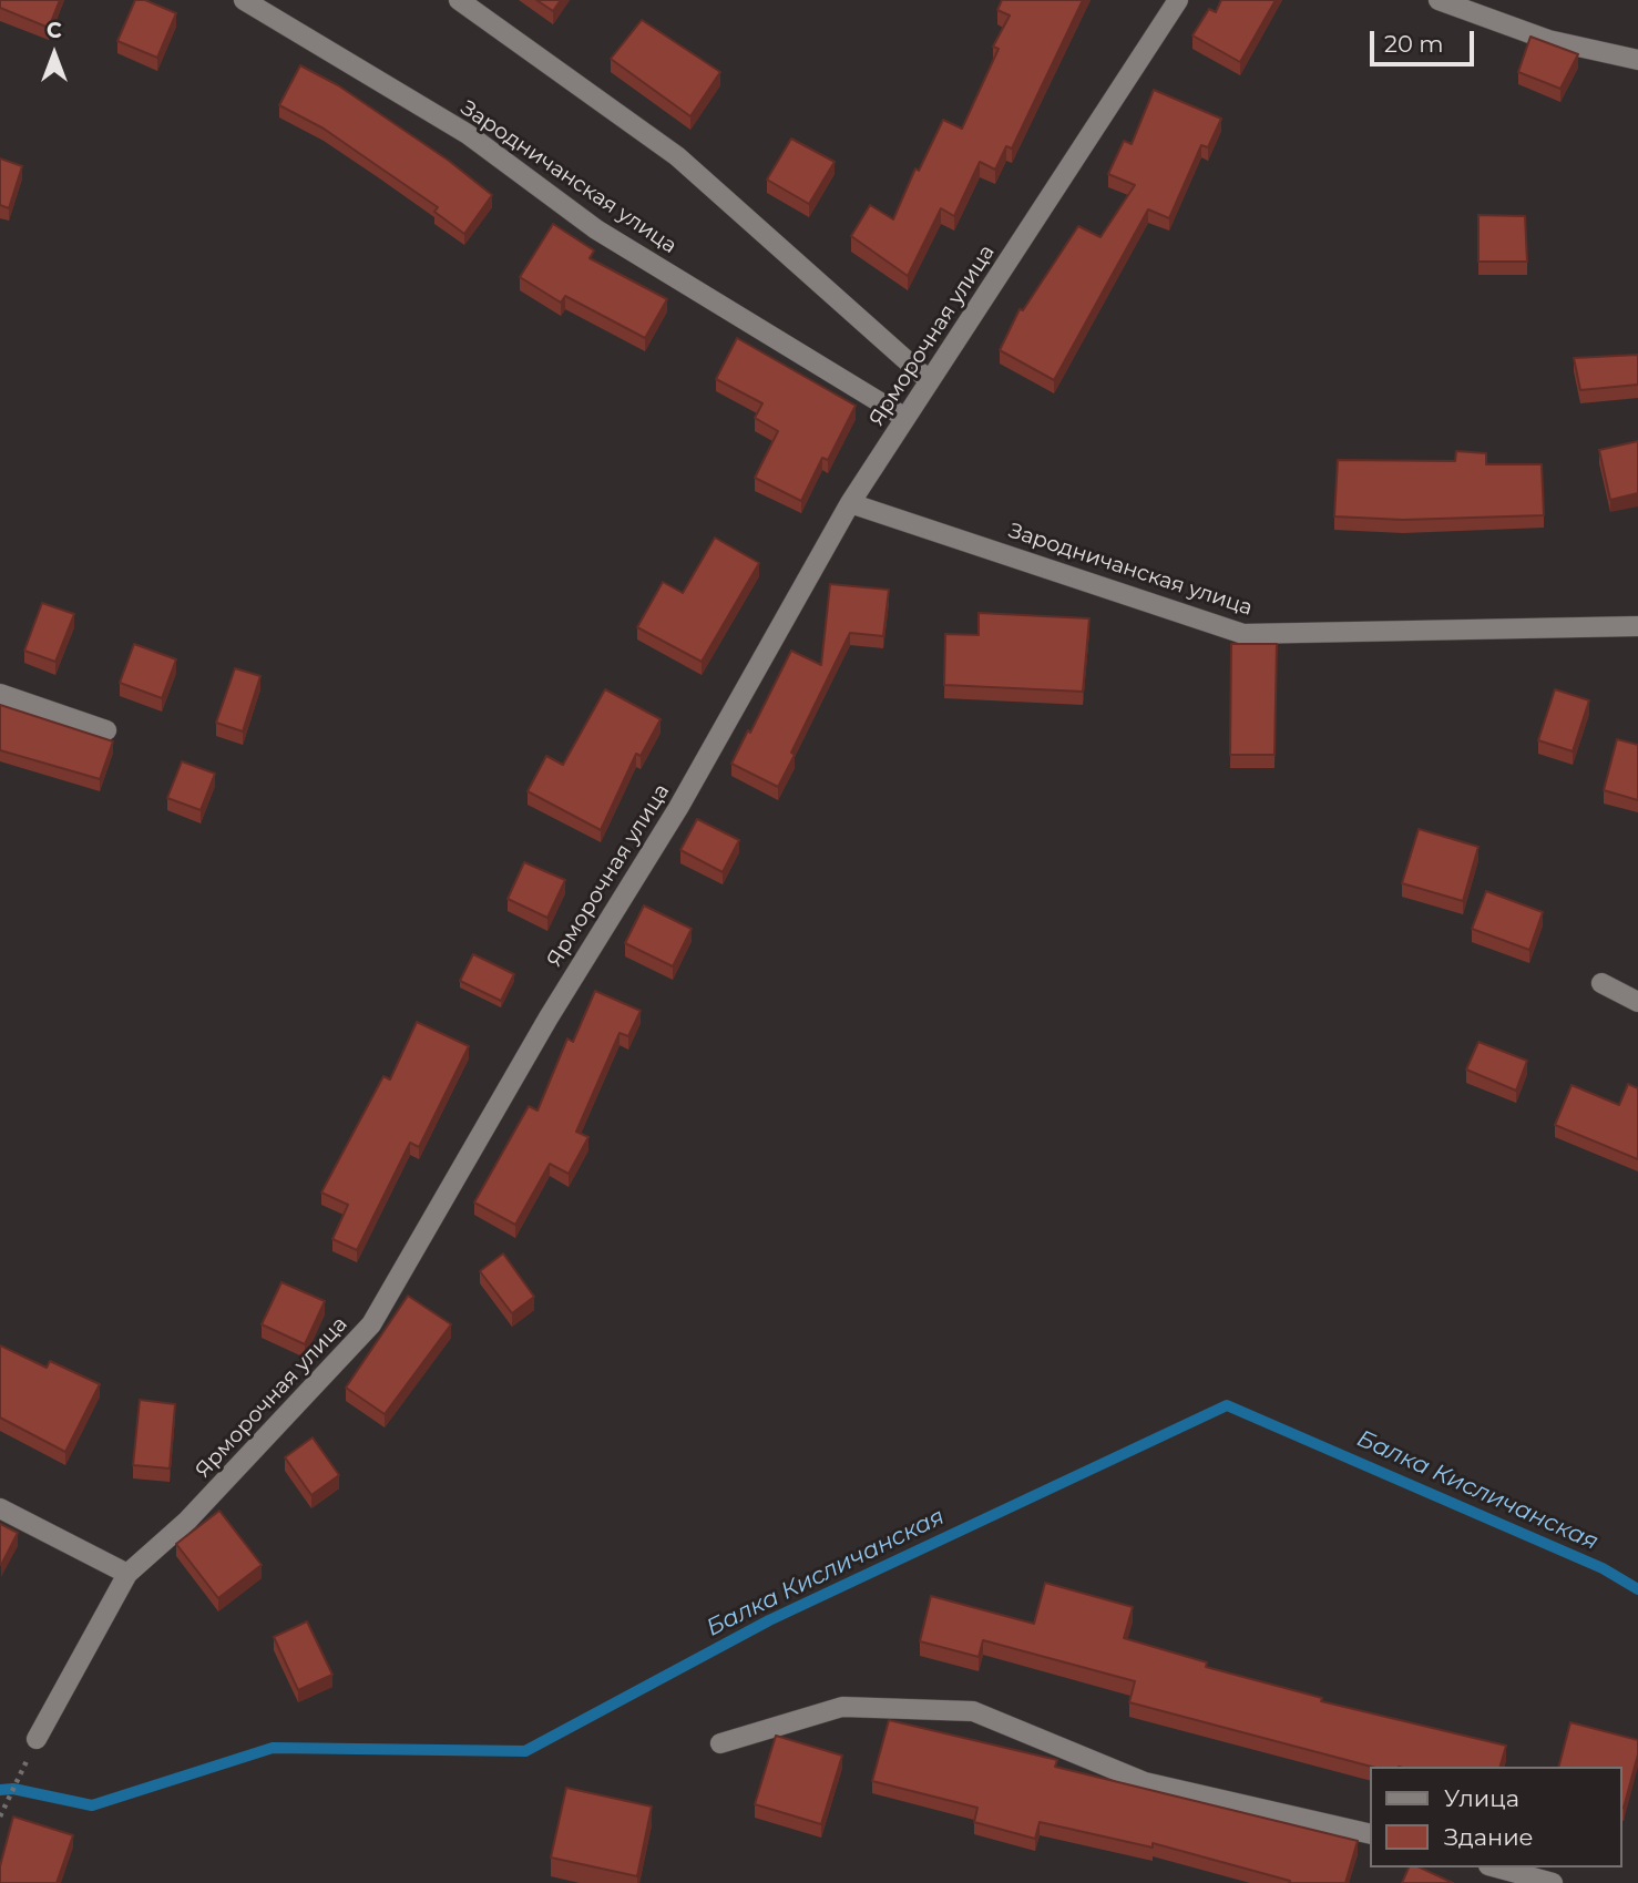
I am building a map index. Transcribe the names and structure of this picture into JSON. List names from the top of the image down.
{
  "streets": {
    "street": ["Зародничанская улица", "Ярморочная улица"]
  },
  "crossings": [
    ["Зародничанская улица", "Ярморочная улица"]
  ],
  "water": ["Балка Кисличанская"],
  "legend": ["Улица", "Здание"],
  "scale_bar": "20 m",
  "north": "top"
}
